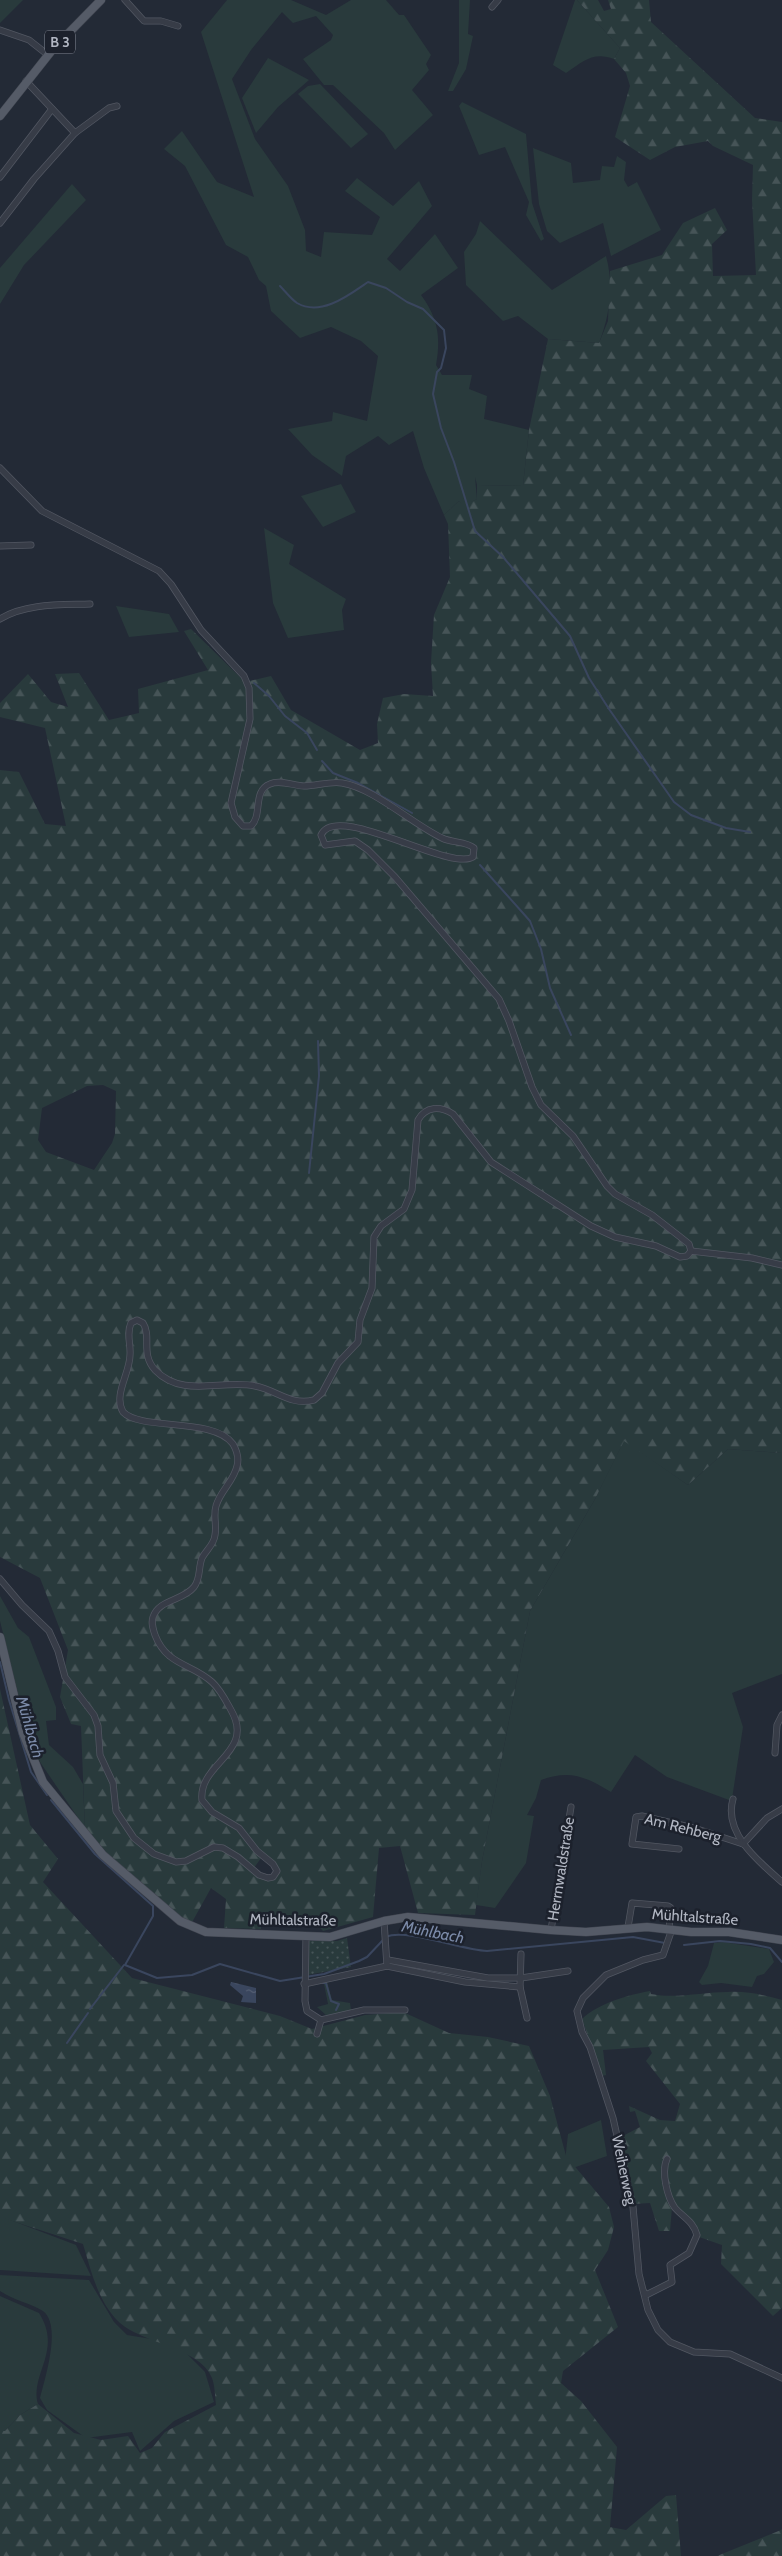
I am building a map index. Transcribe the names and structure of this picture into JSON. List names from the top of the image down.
{
  "streets": {
    "main road": ["B 3", "Mühltalstraße"],
    "street": ["Am Rehberg", "Herrnwaldstraße", "Weiherweg"]
  },
  "crossings": [
    ["Herrnwaldstraße", "Mühltalstraße"],
    ["Mühltalstraße", "Weiherweg"]
  ],
  "water": ["Mühlbach"]
}
